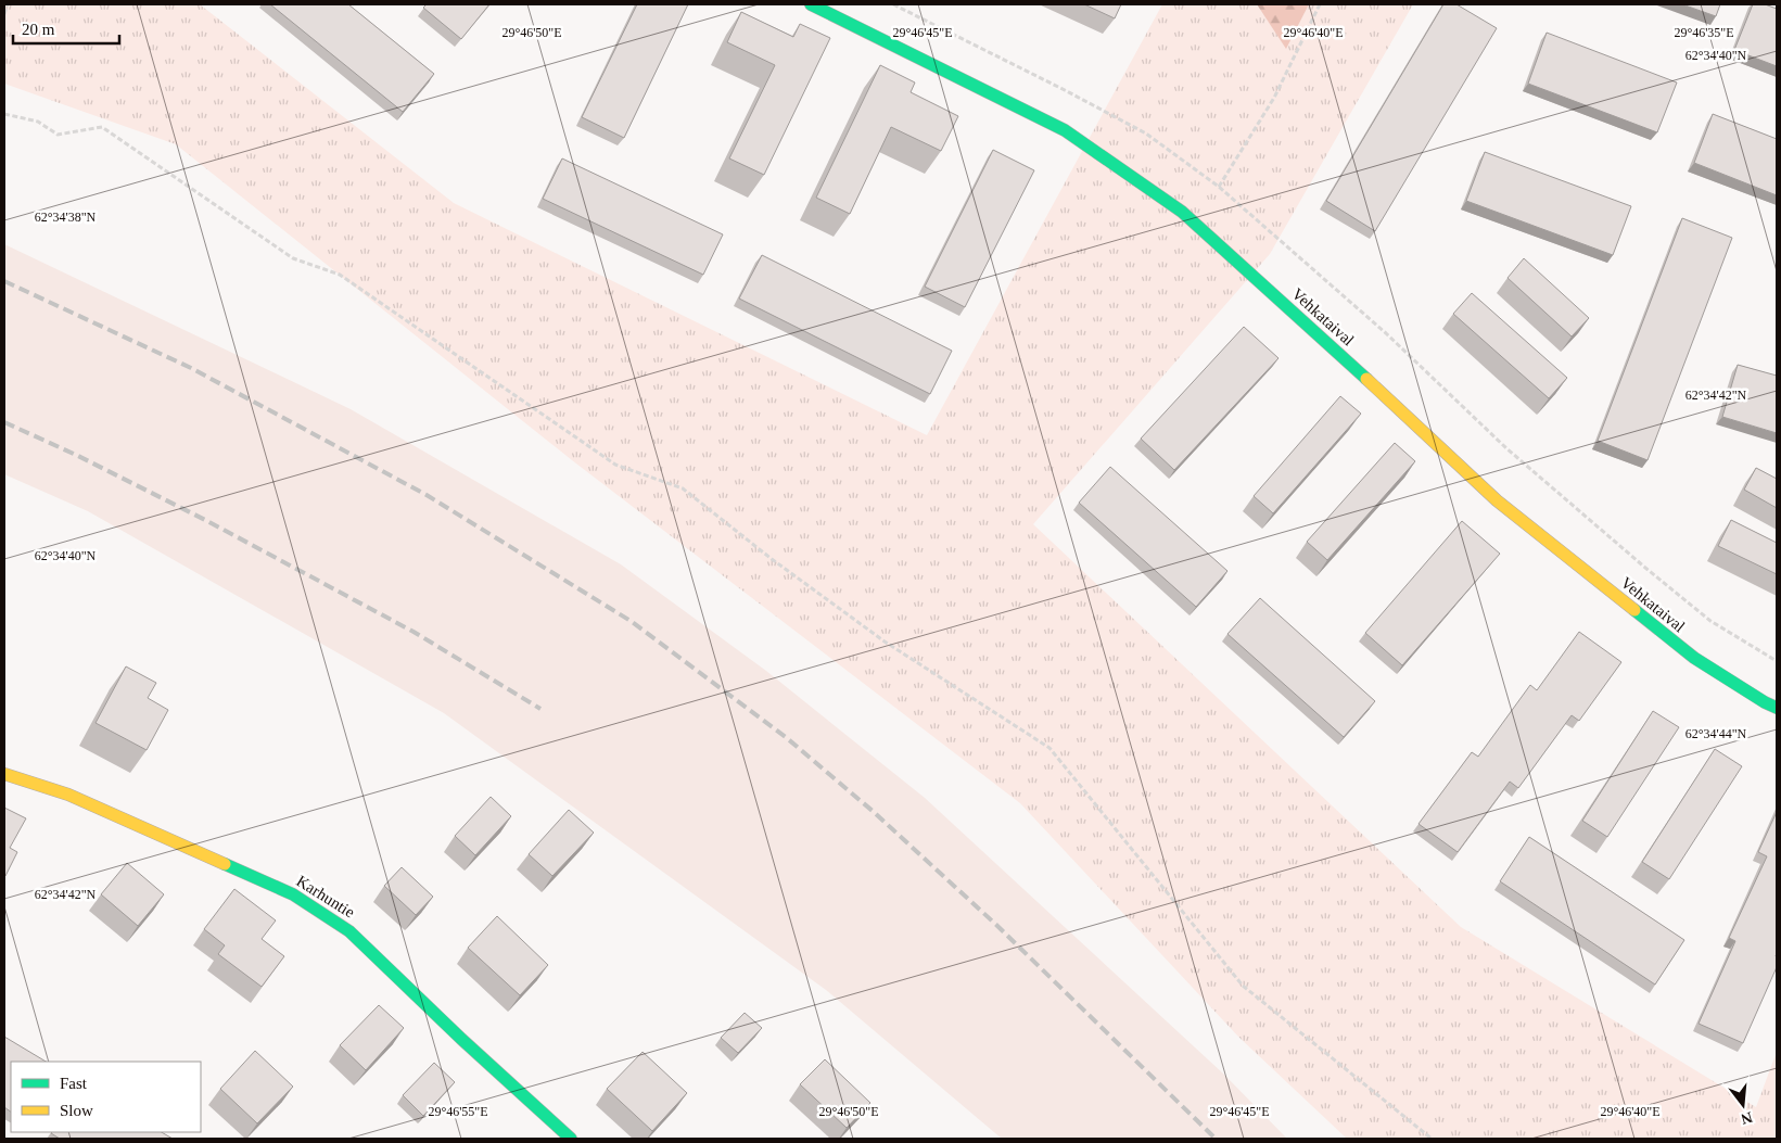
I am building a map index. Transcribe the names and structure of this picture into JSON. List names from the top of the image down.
{
  "streets": {
    "street": ["Vehkataival", "Karhuntie"]
  },
  "legend": ["Fast", "Slow"],
  "scale_bar": "20 m",
  "north": "bottom",
  "coordinates": [
    "29°46'50\"E",
    "29°46'45\"E",
    "29°46'40\"E",
    "29°46'35\"E",
    "62°34'40\"N",
    "62°34'38\"N",
    "62°34'42\"N",
    "62°34'44\"N",
    "29°46'55\"E"
  ]
}
